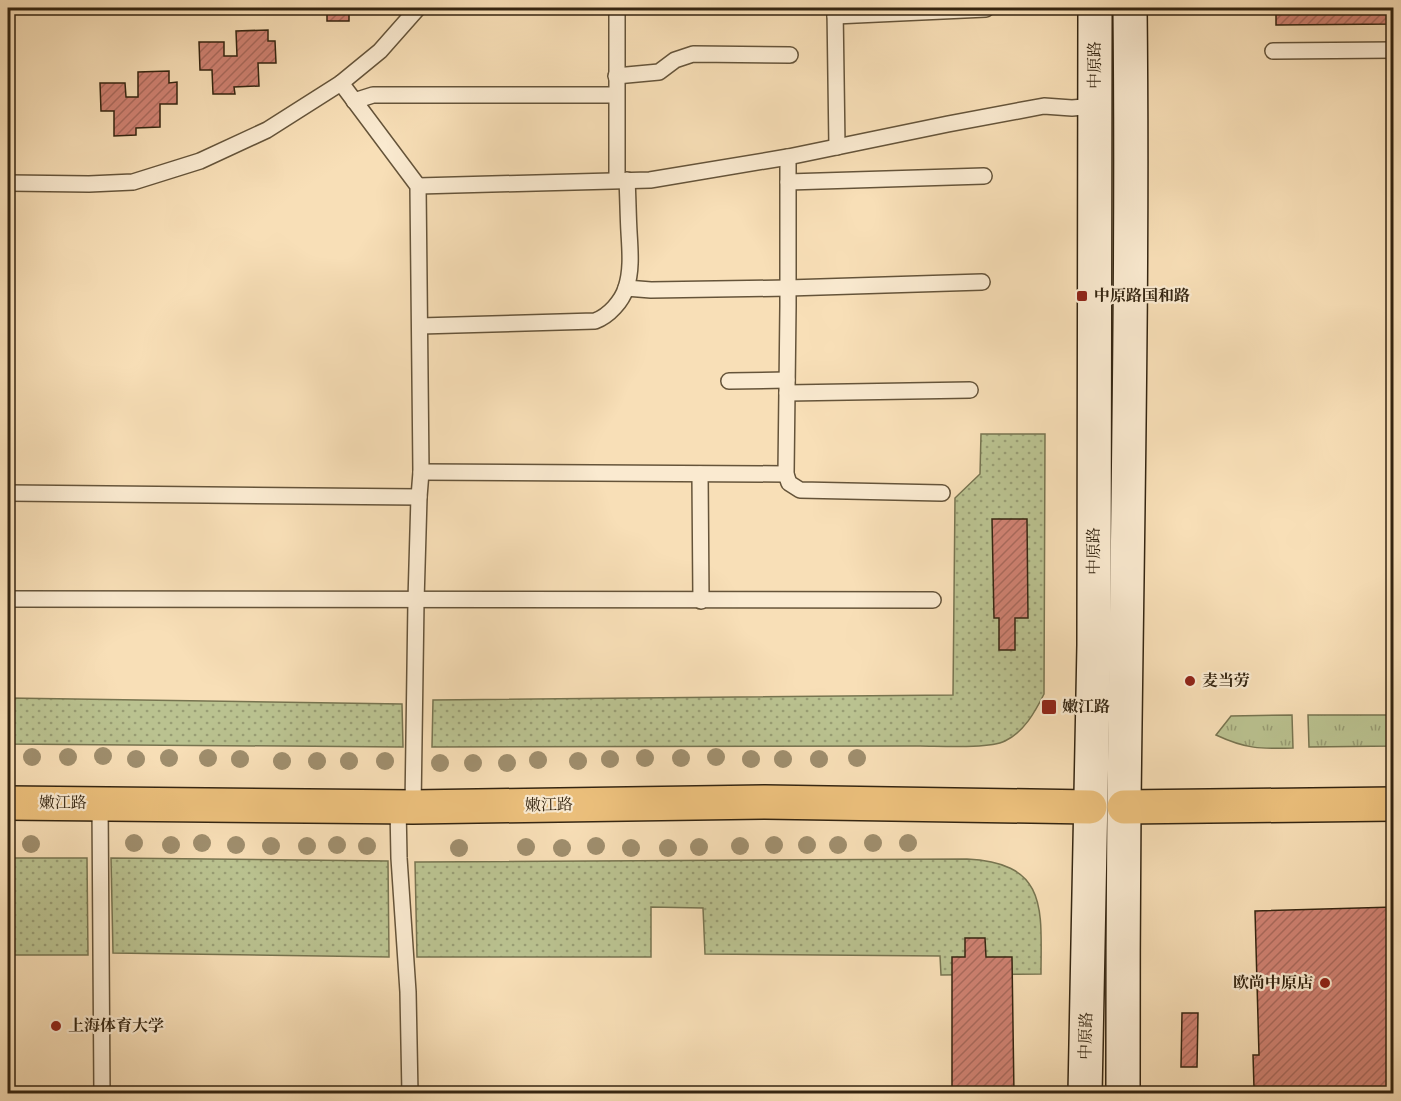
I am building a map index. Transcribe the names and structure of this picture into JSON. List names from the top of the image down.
{
  "streets": {
    "main road": ["中原路", "嫩江路"]
  },
  "crossings": [
    ["中原路", "嫩江路"]
  ],
  "places": {
    "transit": ["中原路国和路", "嫩江路"],
    "other": ["麦当劳", "欧尚中原店", "上海体育大学"]
  }
}
